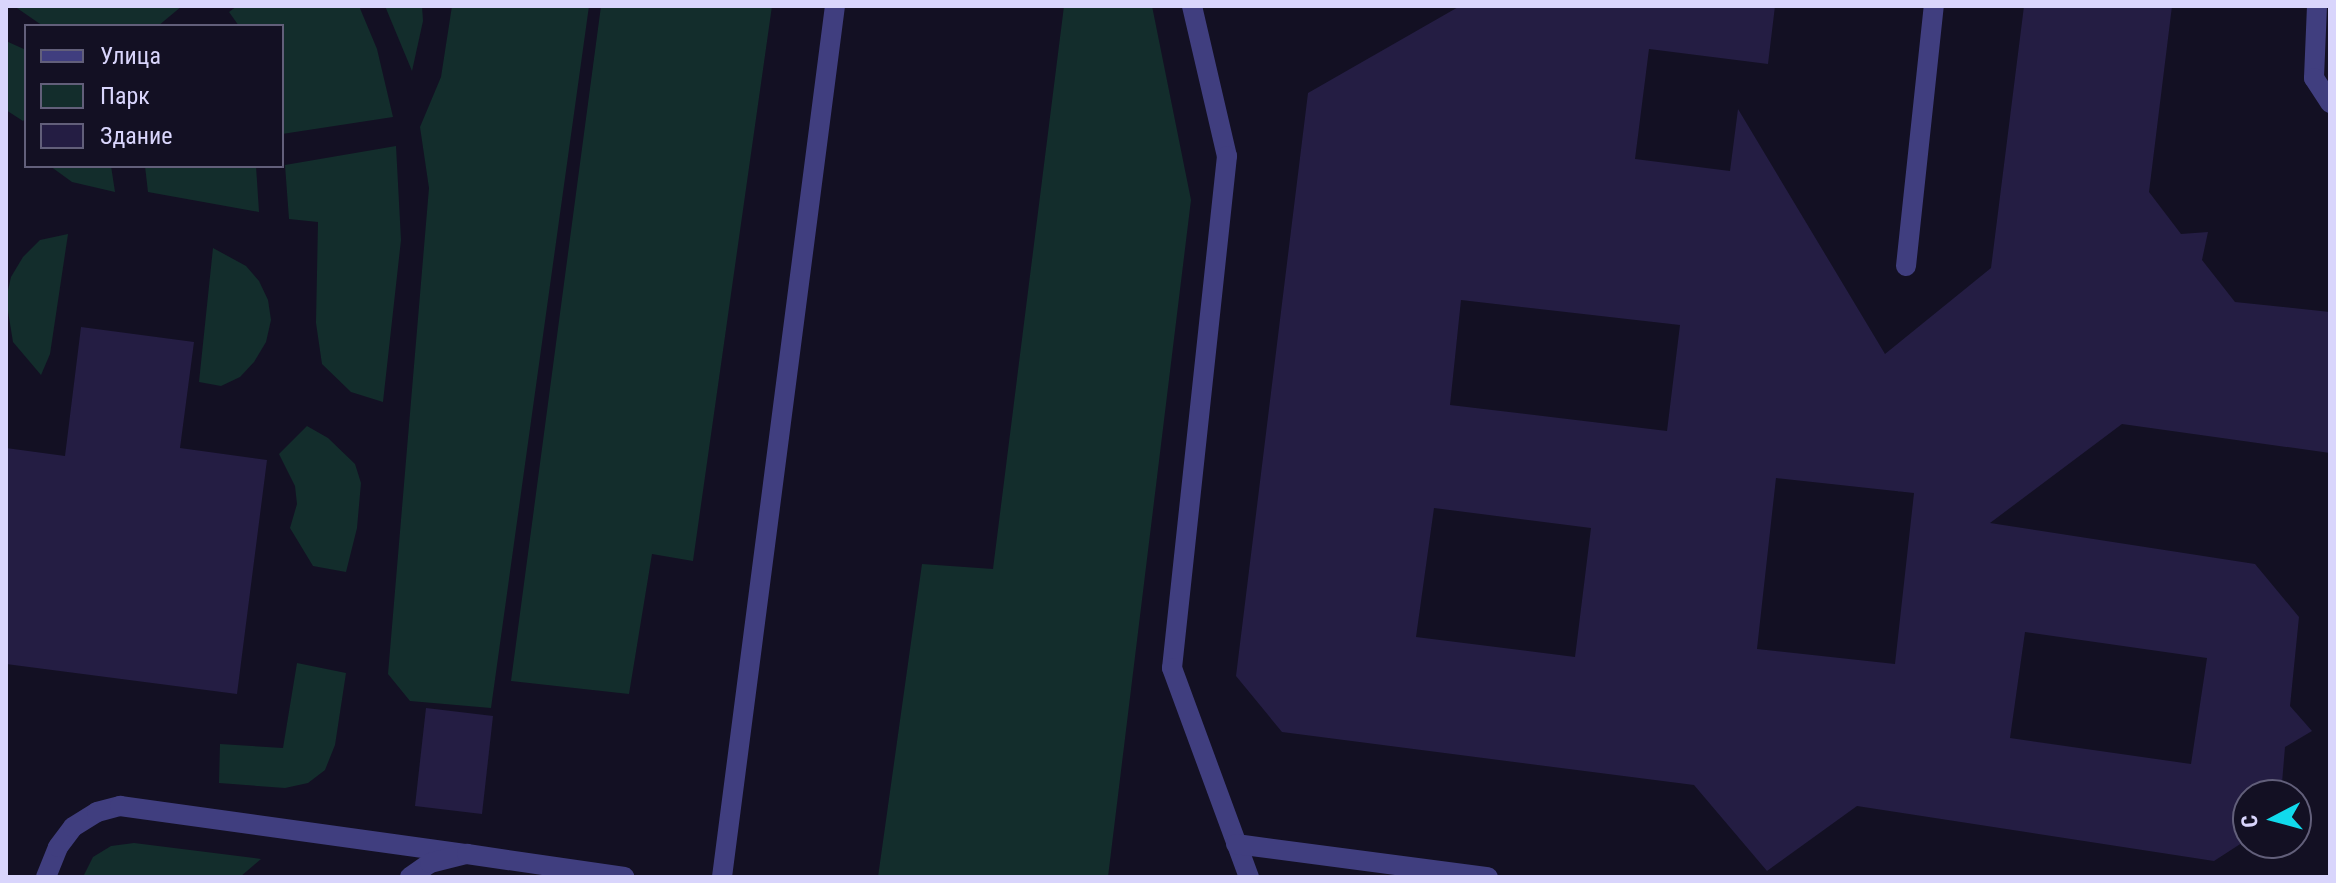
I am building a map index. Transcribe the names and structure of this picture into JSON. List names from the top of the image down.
{
  "legend": ["Улица", "Парк", "Здание"],
  "north": "left"
}
